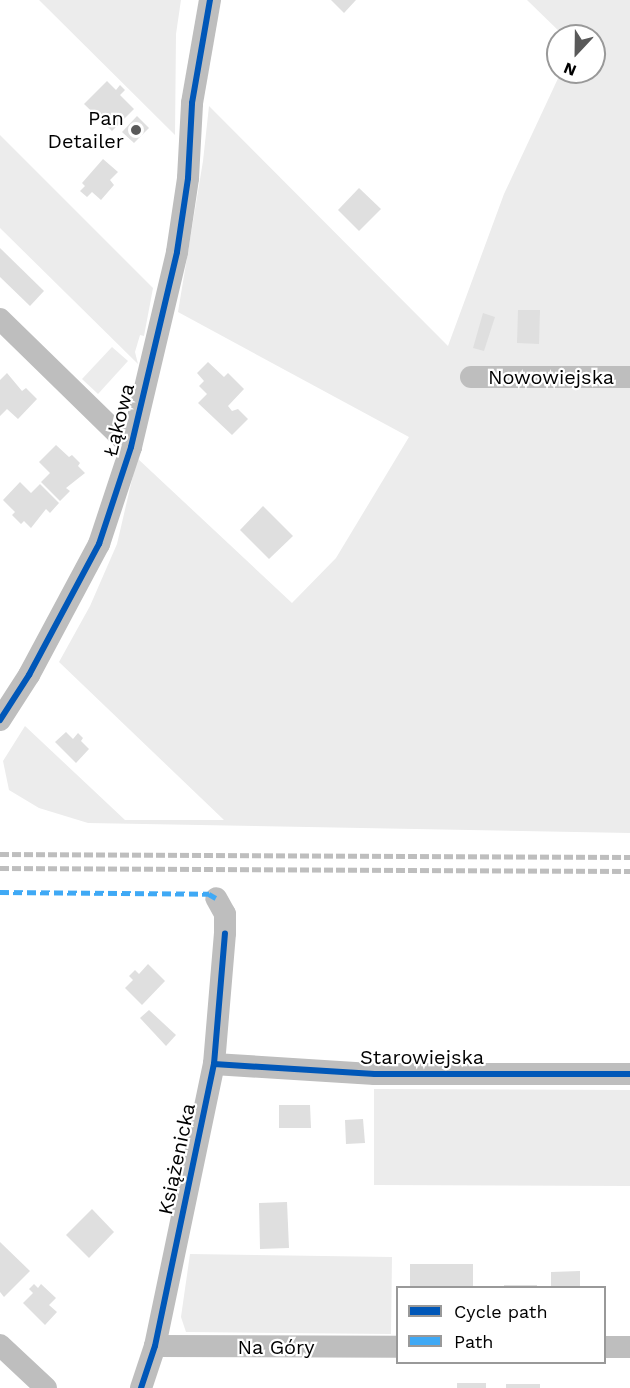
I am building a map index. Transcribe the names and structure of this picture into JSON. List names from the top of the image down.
{
  "streets": {
    "street": [
      "Nowowiejska",
      "Łąkowa",
      "Starowiejska",
      "Książenicka",
      "Na Góry"
    ]
  },
  "crossings": [
    ["Starowiejska", "Książenicka"],
    ["Książenicka", "Na Góry"]
  ],
  "places": ["Pan Detailer"],
  "legend": ["Cycle path", "Path"],
  "north": "bottom"
}
